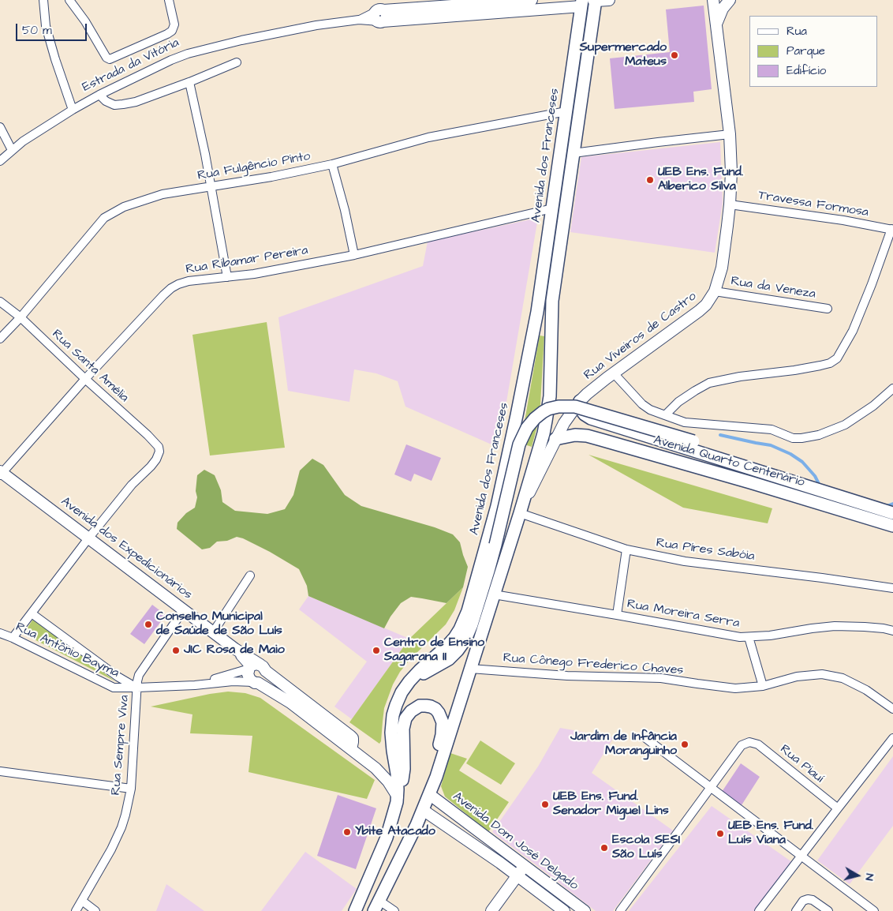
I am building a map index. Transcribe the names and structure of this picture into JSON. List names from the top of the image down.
{
  "streets": {
    "main road": ["Avenida dos Franceses", "Avenida Quarto Centenário"],
    "street": [
      "Estrada da Vitória",
      "Rua Fulgêncio Pinto",
      "Travessa Formosa",
      "Rua Ribamar Pereira",
      "Rua da Veneza",
      "Rua Viveiros de Castro",
      "Rua Santa Amélia",
      "Avenida dos Expedicionários",
      "Rua Píres Sabóia",
      "Rua Moreira Serra",
      "Rua Antônio Bayma",
      "Rua Cônego Frederico Chaves",
      "Rua Sempre Viva",
      "Rua Piauí",
      "Avenida Dom José Delgado"
    ]
  },
  "crossings": [
    ["Estrada da Vitória", "Avenida dos Franceses"],
    ["Avenida dos Franceses", "Rua Fulgêncio Pinto"],
    ["Avenida dos Franceses", "Rua Ribamar Pereira"],
    ["Avenida dos Franceses", "Rua Viveiros de Castro"],
    ["Avenida dos Franceses", "Rua Píres Sabóia"],
    ["Avenida dos Franceses", "Rua Moreira Serra"],
    ["Avenida dos Franceses", "Rua Cônego Frederico Chaves"],
    ["Avenida dos Franceses", "Avenida Dom José Delgado"],
    ["Rua Fulgêncio Pinto", "Rua Santa Amélia"],
    ["Travessa Formosa", "Rua Viveiros de Castro"],
    ["Rua Ribamar Pereira", "Rua Santa Amélia"],
    ["Rua Ribamar Pereira", "Avenida dos Expedicionários"],
    ["Rua da Veneza", "Rua Viveiros de Castro"],
    ["Rua Viveiros de Castro", "Avenida Quarto Centenário"],
    ["Rua Viveiros de Castro", "Rua Píres Sabóia"],
    ["Rua Santa Amélia", "Avenida dos Expedicionários"],
    ["Avenida dos Expedicionários", "Rua Antônio Bayma"],
    ["Avenida dos Expedicionários", "Rua Sempre Viva"],
    ["Rua Antônio Bayma", "Rua Sempre Viva"]
  ],
  "places": [
    "Supermercado Mateus",
    "UEB Ens. Fund. Alberico Silva",
    "Conselho Municipal de Saúde de São Luís",
    "JIC Rosa de Maio",
    "Centro de Ensino Sagarana II",
    "Jardim de Infância Moranguinho",
    "UEB Ens. Fund. Senador Miguel Lins",
    "Ybite Atacado",
    "UEB Ens. Fund. Luís Viana",
    "Escola SESI São Luís"
  ],
  "legend": ["Rua", "Parque", "Edifício"],
  "scale_bar": "50 m",
  "north": "right"
}
